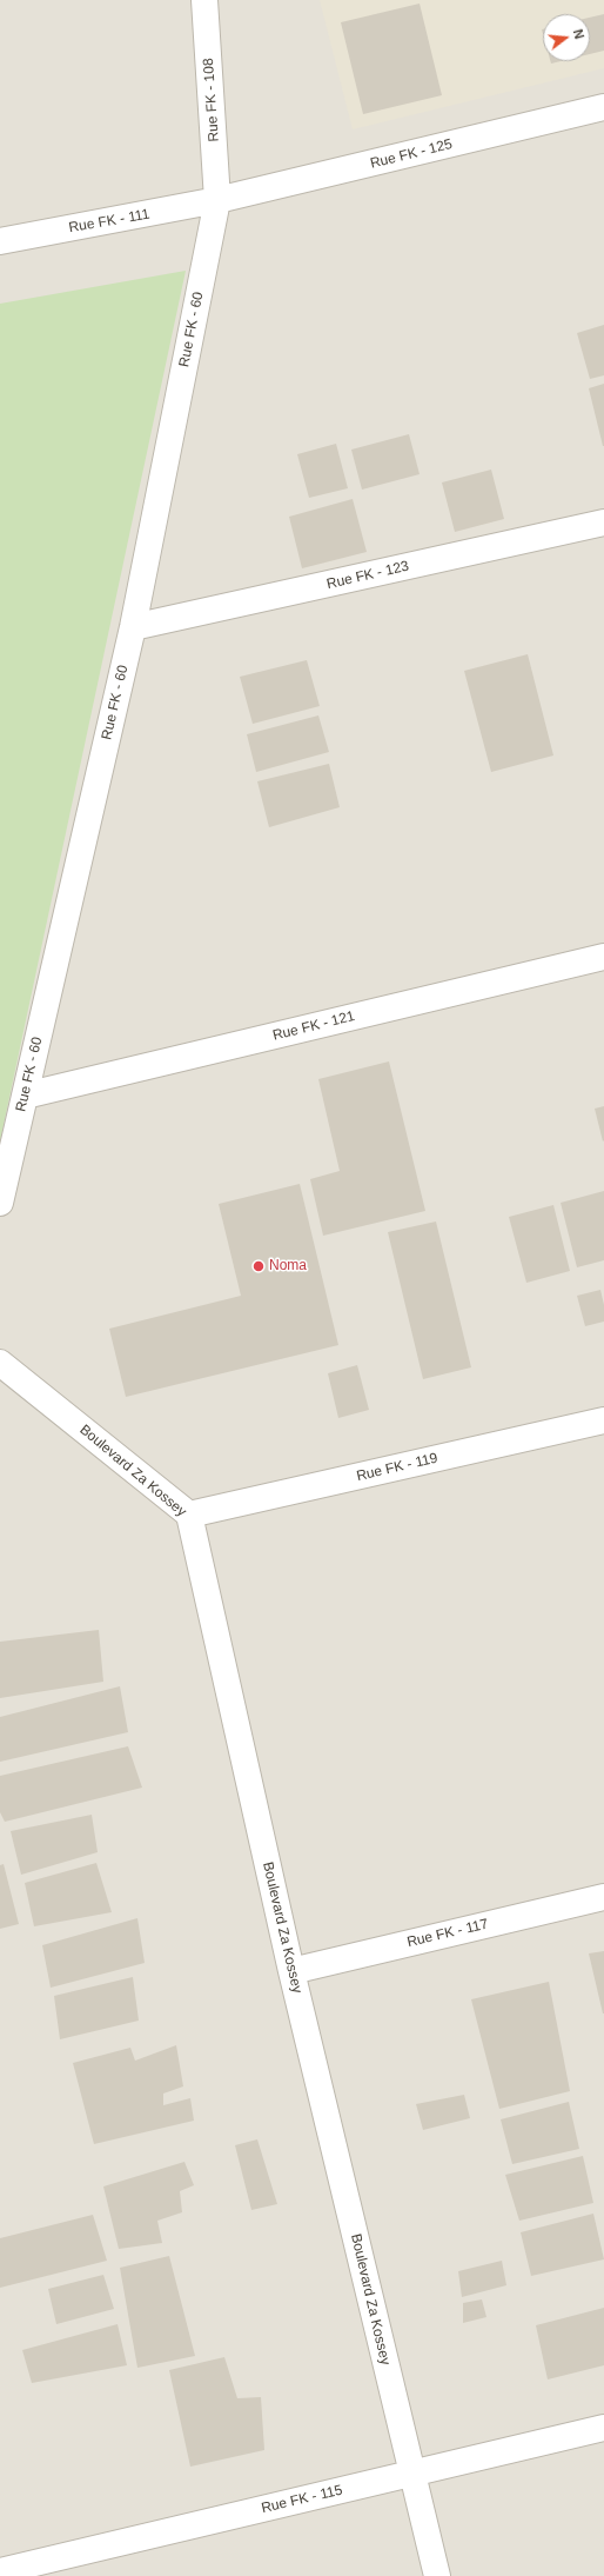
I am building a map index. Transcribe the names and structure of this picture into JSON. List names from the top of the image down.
{
  "streets": {
    "street": [
      "Rue FK - 108",
      "Rue FK - 125",
      "Rue FK - 111",
      "Rue FK - 60",
      "Rue FK - 123",
      "Rue FK - 121",
      "Rue FK - 119",
      "Boulevard Za Kossey",
      "Rue FK - 117",
      "Rue FK - 115"
    ]
  },
  "crossings": [
    ["Rue FK - 108", "Rue FK - 125"],
    ["Rue FK - 108", "Rue FK - 111"],
    ["Rue FK - 108", "Rue FK - 60"],
    ["Rue FK - 125", "Rue FK - 111"],
    ["Rue FK - 125", "Rue FK - 60"],
    ["Rue FK - 111", "Rue FK - 60"],
    ["Rue FK - 60", "Rue FK - 123"],
    ["Rue FK - 60", "Rue FK - 121"],
    ["Rue FK - 119", "Boulevard Za Kossey"],
    ["Boulevard Za Kossey", "Rue FK - 117"],
    ["Boulevard Za Kossey", "Rue FK - 115"]
  ],
  "places": ["Noma"],
  "north": "right"
}
